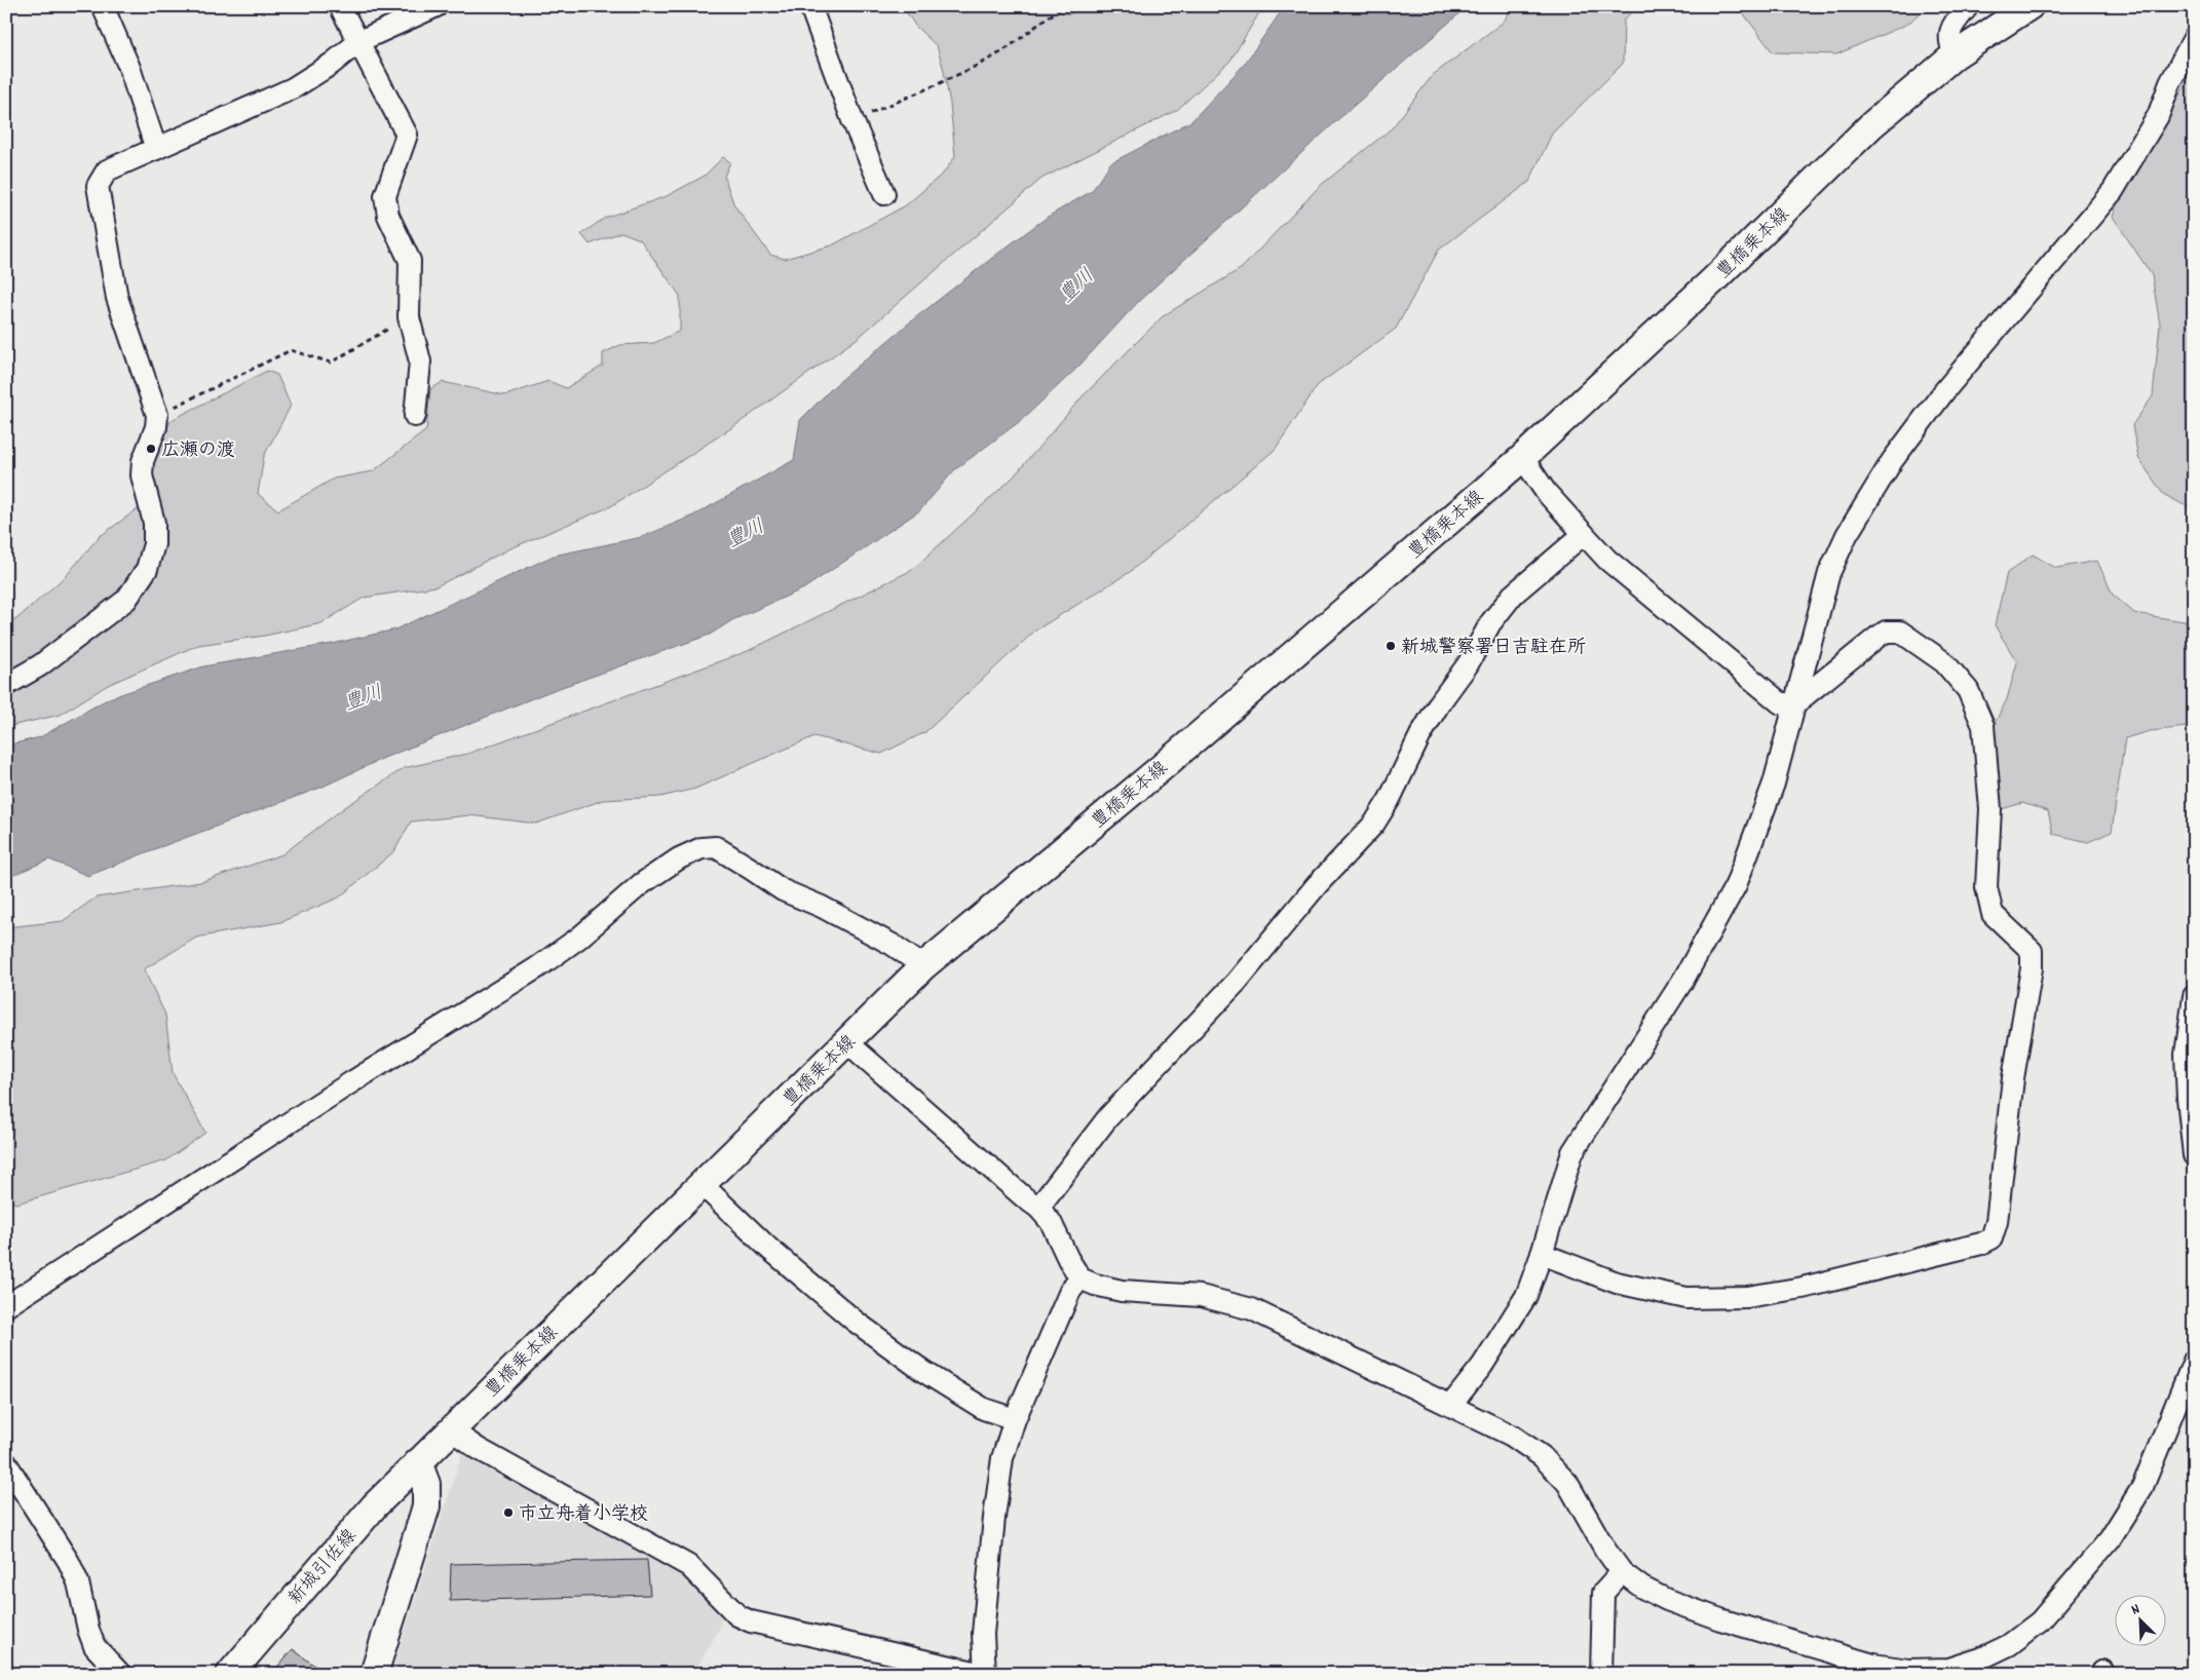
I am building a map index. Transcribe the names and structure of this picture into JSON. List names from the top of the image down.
{
  "streets": {
    "main road": ["豊橋乗本線", "新城引佐線"]
  },
  "crossings": [
    ["豊橋乗本線", "新城引佐線"]
  ],
  "water": ["豊川"],
  "places": ["広瀬の渡", "新城警察署日吉駐在所", "市立舟着小学校"],
  "north": "top left"
}
